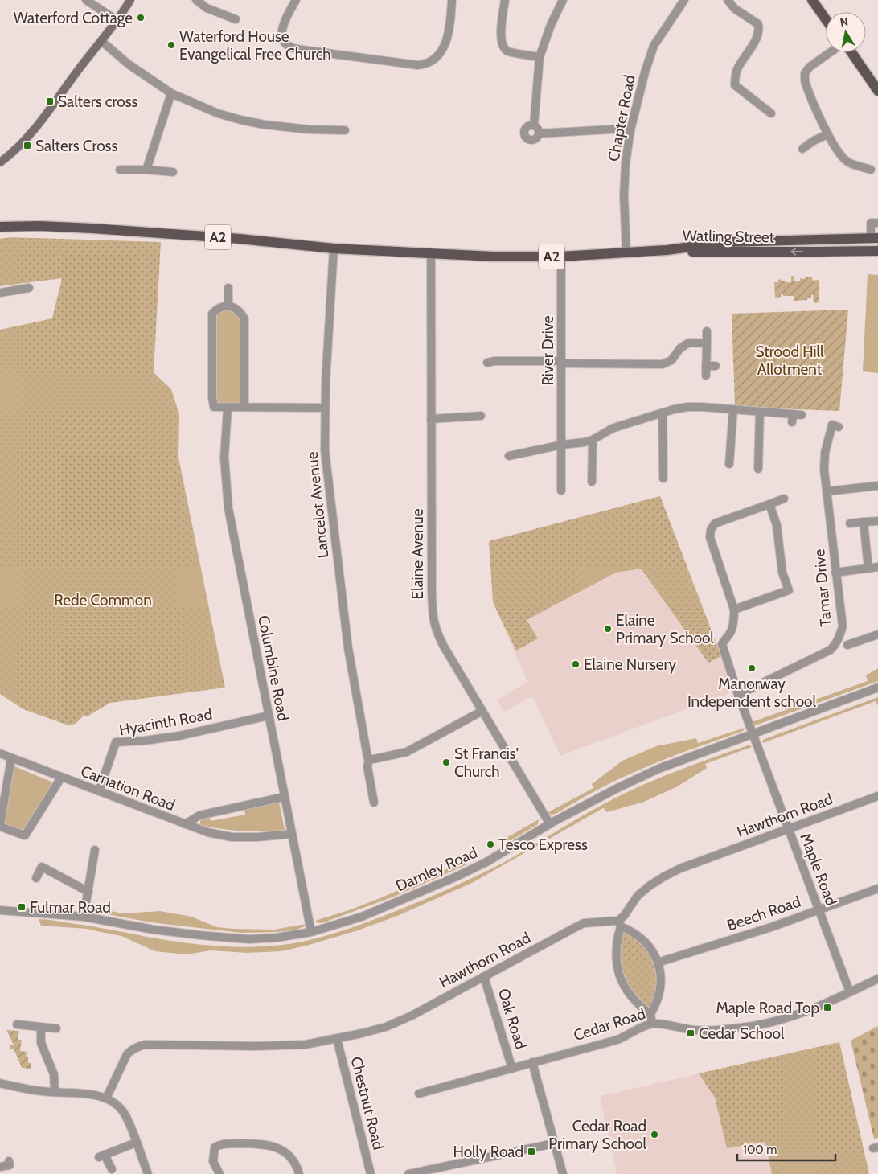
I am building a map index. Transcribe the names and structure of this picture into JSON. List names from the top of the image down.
{
  "streets": {
    "main road": ["Watling Street", "A2"],
    "street": [
      "Chapter Road",
      "River Drive",
      "Lancelot Avenue",
      "Elaine Avenue",
      "Tamar Drive",
      "Columbine Road",
      "Hyacinth Road",
      "Carnation Road",
      "Hawthorn Road",
      "Darnley Road",
      "Maple Road",
      "Beech Road",
      "Oak Road",
      "Cedar Road",
      "Chestnut Road"
    ]
  },
  "crossings": [
    ["Chapter Road", "A2"],
    ["Watling Street", "A2"],
    ["A2", "River Drive"],
    ["A2", "Lancelot Avenue"],
    ["A2", "Elaine Avenue"],
    ["Elaine Avenue", "Darnley Road"],
    ["Tamar Drive", "Maple Road"],
    ["Columbine Road", "Hyacinth Road"],
    ["Columbine Road", "Carnation Road"],
    ["Columbine Road", "Darnley Road"],
    ["Hyacinth Road", "Carnation Road"],
    ["Hawthorn Road", "Maple Road"],
    ["Hawthorn Road", "Oak Road"],
    ["Hawthorn Road", "Chestnut Road"],
    ["Darnley Road", "Maple Road"],
    ["Maple Road", "Beech Road"],
    ["Maple Road", "Cedar Road"],
    ["Oak Road", "Cedar Road"]
  ],
  "one_way": ["Watling Street"],
  "parks": ["Strood Hill Allotment", "Rede Common"],
  "places": {
    "other": [
      "Waterford Cottage",
      "Waterford House Evangelical Free Church",
      "Elaine Primary School",
      "Elaine Nursery",
      "Manorway Independent school",
      "St Francis' Church",
      "Tesco Express",
      "Cedar Road Primary School"
    ],
    "transit": [
      "Salters cross",
      "Salters Cross",
      "Fulmar Road",
      "Maple Road Top",
      "Cedar School",
      "Holly Road"
    ]
  },
  "scale_bar": "100 m",
  "north": "top"
}
